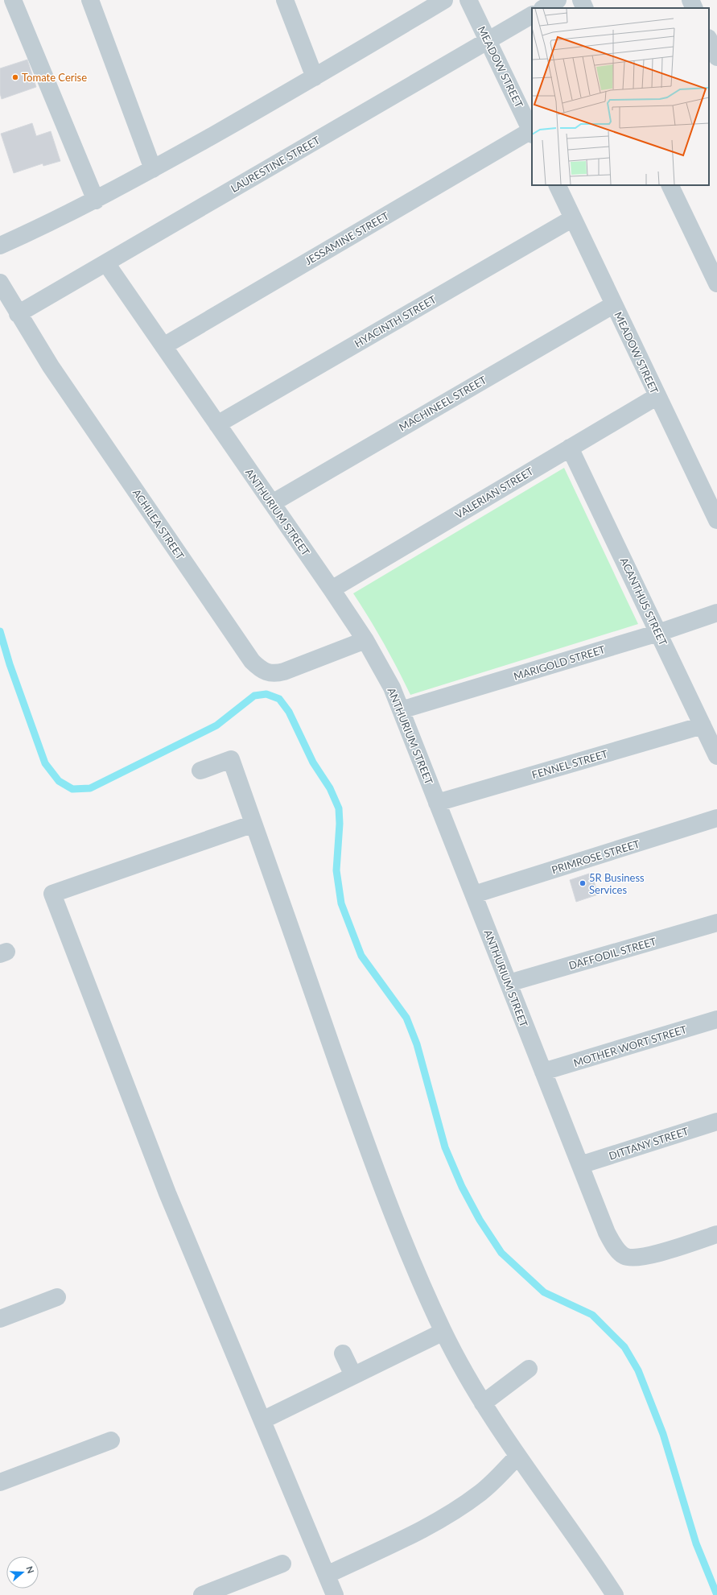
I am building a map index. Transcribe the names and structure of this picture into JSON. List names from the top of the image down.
{
  "streets": {
    "street": [
      "MEADOW STREET",
      "LAURESTINE STREET",
      "JESSAMINE STREET",
      "HYACINTH STREET",
      "MACHINEEL STREET",
      "VALERIAN STREET",
      "ANTHURIUM STREET",
      "ACHILEA STREET",
      "ACANTHUS STREET",
      "MARIGOLD STREET",
      "FENNEL STREET",
      "PRIMROSE STREET",
      "DAFFODIL STREET",
      "MOTHER WORT STREET",
      "DITTANY STREET"
    ]
  },
  "crossings": [
    ["MEADOW STREET", "LAURESTINE STREET"],
    ["MEADOW STREET", "JESSAMINE STREET"],
    ["MEADOW STREET", "HYACINTH STREET"],
    ["MEADOW STREET", "MACHINEEL STREET"],
    ["MEADOW STREET", "VALERIAN STREET"],
    ["LAURESTINE STREET", "ANTHURIUM STREET"],
    ["LAURESTINE STREET", "ACHILEA STREET"],
    ["JESSAMINE STREET", "ANTHURIUM STREET"],
    ["HYACINTH STREET", "ANTHURIUM STREET"],
    ["MACHINEEL STREET", "ANTHURIUM STREET"],
    ["VALERIAN STREET", "ANTHURIUM STREET"],
    ["VALERIAN STREET", "ACANTHUS STREET"],
    ["ANTHURIUM STREET", "ACHILEA STREET"],
    ["ANTHURIUM STREET", "MARIGOLD STREET"],
    ["ANTHURIUM STREET", "FENNEL STREET"],
    ["ANTHURIUM STREET", "PRIMROSE STREET"],
    ["ANTHURIUM STREET", "DAFFODIL STREET"],
    ["ANTHURIUM STREET", "MOTHER WORT STREET"],
    ["ANTHURIUM STREET", "DITTANY STREET"],
    ["ACANTHUS STREET", "MARIGOLD STREET"],
    ["ACANTHUS STREET", "FENNEL STREET"]
  ],
  "places": ["Tomate Cerise", "5R Business Services"],
  "north": "right"
}
